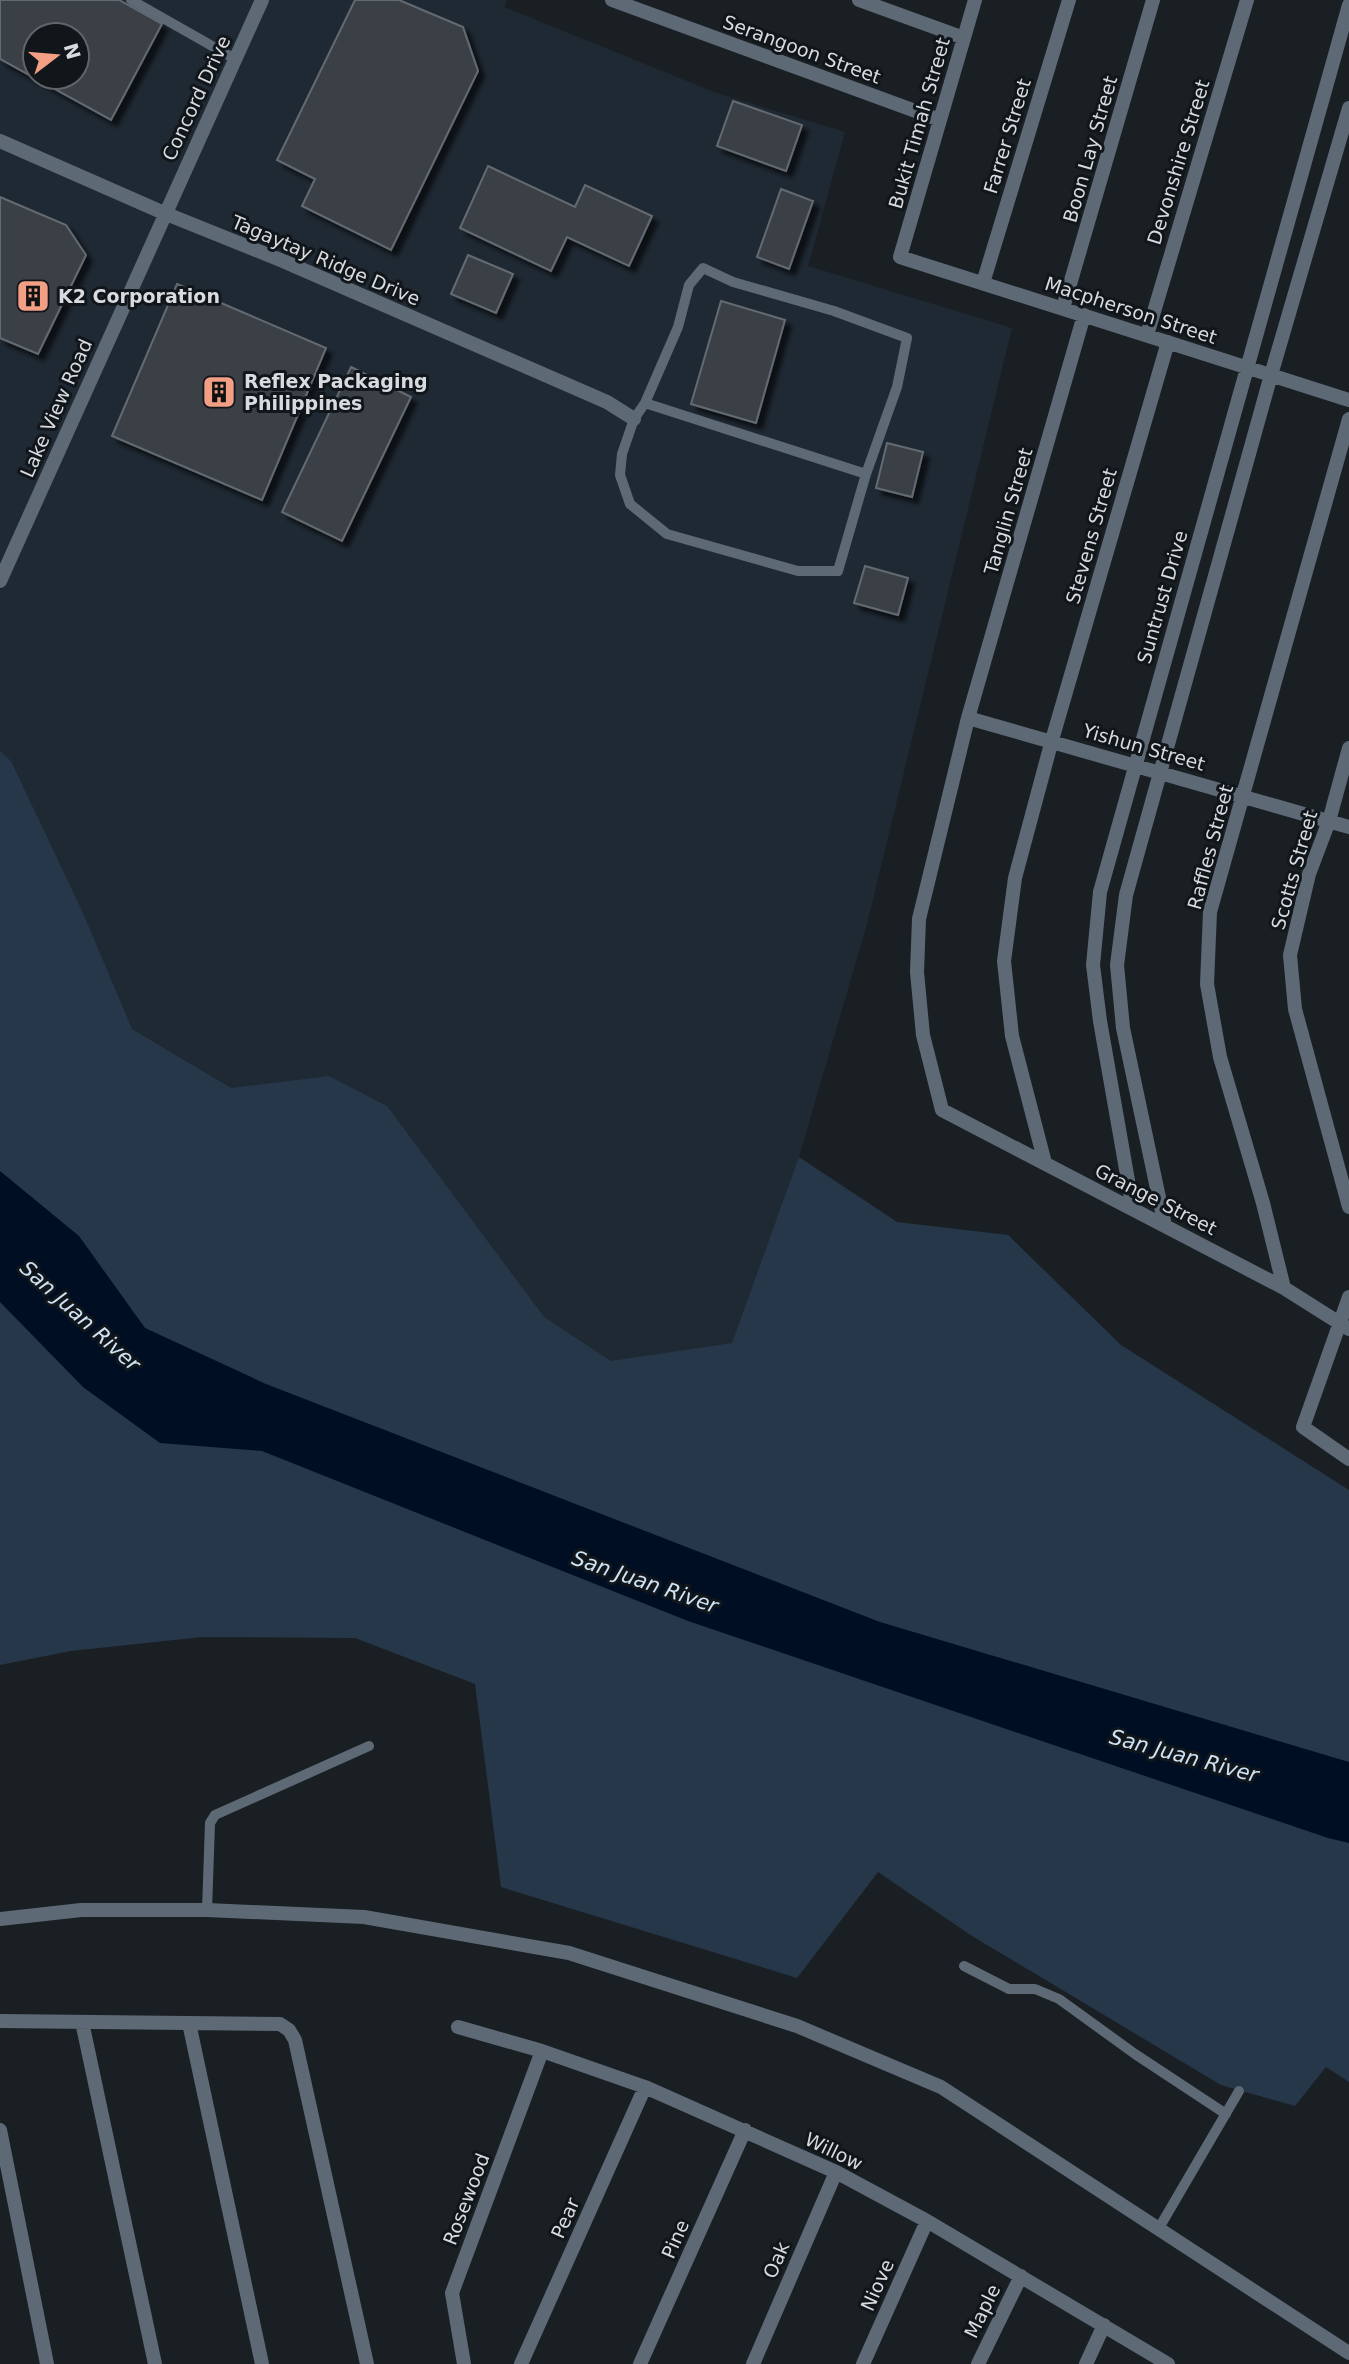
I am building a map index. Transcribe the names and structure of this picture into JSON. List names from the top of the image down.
{
  "streets": {
    "street": [
      "Serangoon Street",
      "Concord Drive",
      "Bukit Timah Street",
      "Farrer Street",
      "Boon Lay Street",
      "Devonshire Street",
      "Tagaytay Ridge Drive",
      "Macpherson Street",
      "Lake View Road",
      "Tanglin Street",
      "Stevens Street",
      "Suntrust Drive",
      "Yishun Street",
      "Raffles Street",
      "Scotts Street",
      "Grange Street",
      "Willow",
      "Rosewood",
      "Pear",
      "Pine",
      "Oak",
      "Niove",
      "Maple"
    ]
  },
  "crossings": [
    ["Serangoon Street", "Bukit Timah Street"],
    ["Concord Drive", "Tagaytay Ridge Drive"],
    ["Concord Drive", "Lake View Road"],
    ["Bukit Timah Street", "Macpherson Street"],
    ["Farrer Street", "Macpherson Street"],
    ["Boon Lay Street", "Macpherson Street"],
    ["Devonshire Street", "Macpherson Street"],
    ["Tagaytay Ridge Drive", "Lake View Road"],
    ["Macpherson Street", "Tanglin Street"],
    ["Macpherson Street", "Stevens Street"],
    ["Macpherson Street", "Suntrust Drive"],
    ["Tanglin Street", "Yishun Street"],
    ["Tanglin Street", "Grange Street"],
    ["Stevens Street", "Yishun Street"],
    ["Stevens Street", "Grange Street"],
    ["Suntrust Drive", "Yishun Street"],
    ["Suntrust Drive", "Grange Street"],
    ["Yishun Street", "Raffles Street"],
    ["Yishun Street", "Scotts Street"],
    ["Raffles Street", "Grange Street"],
    ["Willow", "Rosewood"],
    ["Willow", "Pear"],
    ["Willow", "Pine"],
    ["Willow", "Oak"],
    ["Willow", "Niove"],
    ["Willow", "Maple"]
  ],
  "water": ["San Juan River"],
  "places": {
    "building": ["K2 Corporation", "Reflex Packaging Philippines"]
  },
  "north": "right"
}
